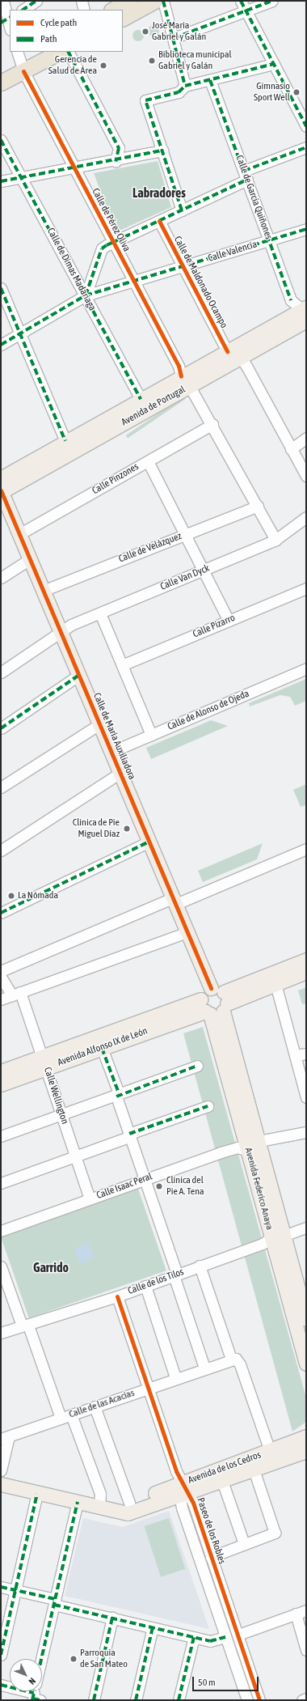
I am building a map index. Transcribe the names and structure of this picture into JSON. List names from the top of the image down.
{
  "streets": {
    "main road": [
      "Avenida de Portugal",
      "Calle de María Auxiliadora",
      "Avenida Alfonso IX de León",
      "Avenida Federico Anaya",
      "Avenida de los Cedros"
    ],
    "street": [
      "Calle de García Quiñones",
      "Calle de Pérez Oliva",
      "Calle Valencia",
      "Calle de Dimas Madariaga",
      "Calle de Maldonado Ocampo",
      "Calle Pinzones",
      "Calle de Velázquez",
      "Calle Van Dyck",
      "Calle Pizarro",
      "Calle de Alonso de Ojeda",
      "Calle Wellington",
      "Calle Isaac Peral",
      "Calle de los Tilos",
      "Calle de las Acacias",
      "Paseo de los Robles"
    ]
  },
  "crossings": [
    ["Calle de García Quiñones", "Calle Valencia"],
    ["Calle de García Quiñones", "Avenida de Portugal"],
    ["Calle de Pérez Oliva", "Calle Valencia"],
    ["Calle de Pérez Oliva", "Avenida de Portugal"],
    ["Calle de Pérez Oliva", "Calle Pinzones"],
    ["Calle de Pérez Oliva", "Calle de Velázquez"],
    ["Calle de Pérez Oliva", "Calle Van Dyck"],
    ["Calle Valencia", "Calle de Dimas Madariaga"],
    ["Calle Valencia", "Calle de Maldonado Ocampo"],
    ["Calle de Dimas Madariaga", "Avenida de Portugal"],
    ["Calle de Maldonado Ocampo", "Avenida de Portugal"],
    ["Avenida de Portugal", "Calle de María Auxiliadora"],
    ["Calle Pinzones", "Calle de María Auxiliadora"],
    ["Calle de Velázquez", "Calle de María Auxiliadora"],
    ["Calle Van Dyck", "Calle de María Auxiliadora"],
    ["Calle de Alonso de Ojeda", "Calle de María Auxiliadora"],
    ["Calle de María Auxiliadora", "Avenida Alfonso IX de León"],
    ["Calle de María Auxiliadora", "Avenida Federico Anaya"],
    ["Avenida Alfonso IX de León", "Calle Wellington"],
    ["Avenida Alfonso IX de León", "Avenida Federico Anaya"],
    ["Calle Wellington", "Calle Isaac Peral"],
    ["Calle Isaac Peral", "Avenida Federico Anaya"],
    ["Avenida Federico Anaya", "Calle de los Tilos"],
    ["Calle de los Tilos", "Paseo de los Robles"],
    ["Calle de las Acacias", "Paseo de los Robles"],
    ["Avenida de los Cedros", "Paseo de los Robles"]
  ],
  "districts": ["Labradores", "Garrido"],
  "places": [
    "José María Gabriel y Galán",
    "Biblioteca municipal Gabriel y Galán",
    "Gerencia de Salud de Área",
    "Gimnasio Sport Well",
    "Clínica de Pie Miguel Díaz",
    "La Nómada",
    "Clínica del Pie A. Tena",
    "Parroquia de San Mateo"
  ],
  "legend": ["Cycle path", "Path"],
  "scale_bar": "50 m",
  "north": "bottom right"
}
